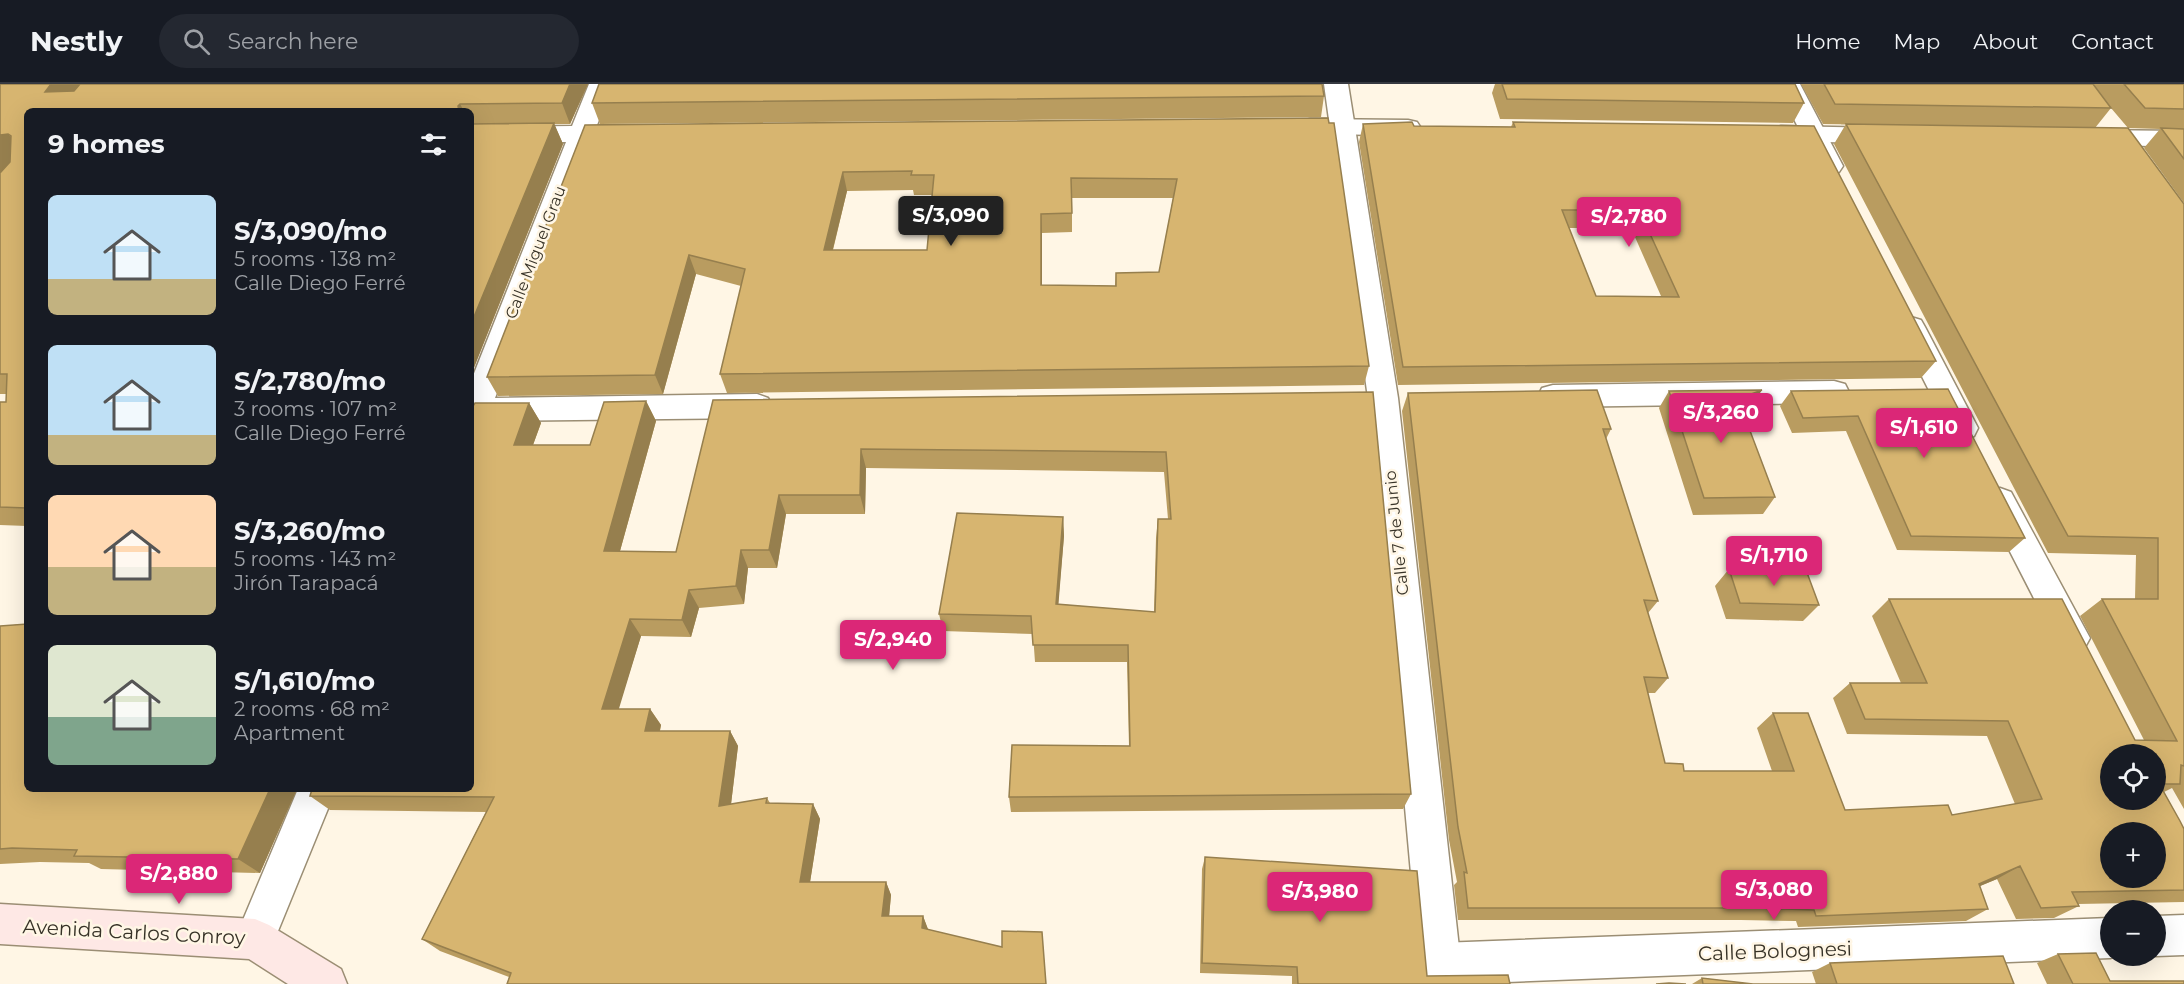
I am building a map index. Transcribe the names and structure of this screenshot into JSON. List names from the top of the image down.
{
  "streets": {
    "main road": ["Avenida Carlos Conroy"],
    "street": ["Calle Miguel Grau", "Calle 7 de Junio", "Calle Bolognesi"]
  },
  "crossings": [
    ["Calle 7 de Junio", "Calle Bolognesi"]
  ],
  "page": {
    "header": "Nestly",
    "search": "Search here",
    "nav": [
      "Home",
      "Map",
      "About",
      "Contact"
    ],
    "heading": "9 homes",
    "list": [
      {
        "name": "S/3,090/mo",
        "note": "5 rooms · 138 m² · Calle Diego Ferré"
      },
      {
        "name": "S/2,780/mo",
        "note": "3 rooms · 107 m² · Calle Diego Ferré"
      },
      {
        "name": "S/3,260/mo",
        "note": "5 rooms · 143 m² · Jirón Tarapacá"
      },
      {
        "name": "S/1,610/mo",
        "note": "2 rooms · 68 m² · Apartment"
      }
    ],
    "price": [
      "S/3,090",
      "S/2,780",
      "S/3,260",
      "S/1,610",
      "S/1,710",
      "S/2,940",
      "S/2,880",
      "S/3,080",
      "S/3,980"
    ],
    "map_buttons": ["+", "−"]
  }
}
